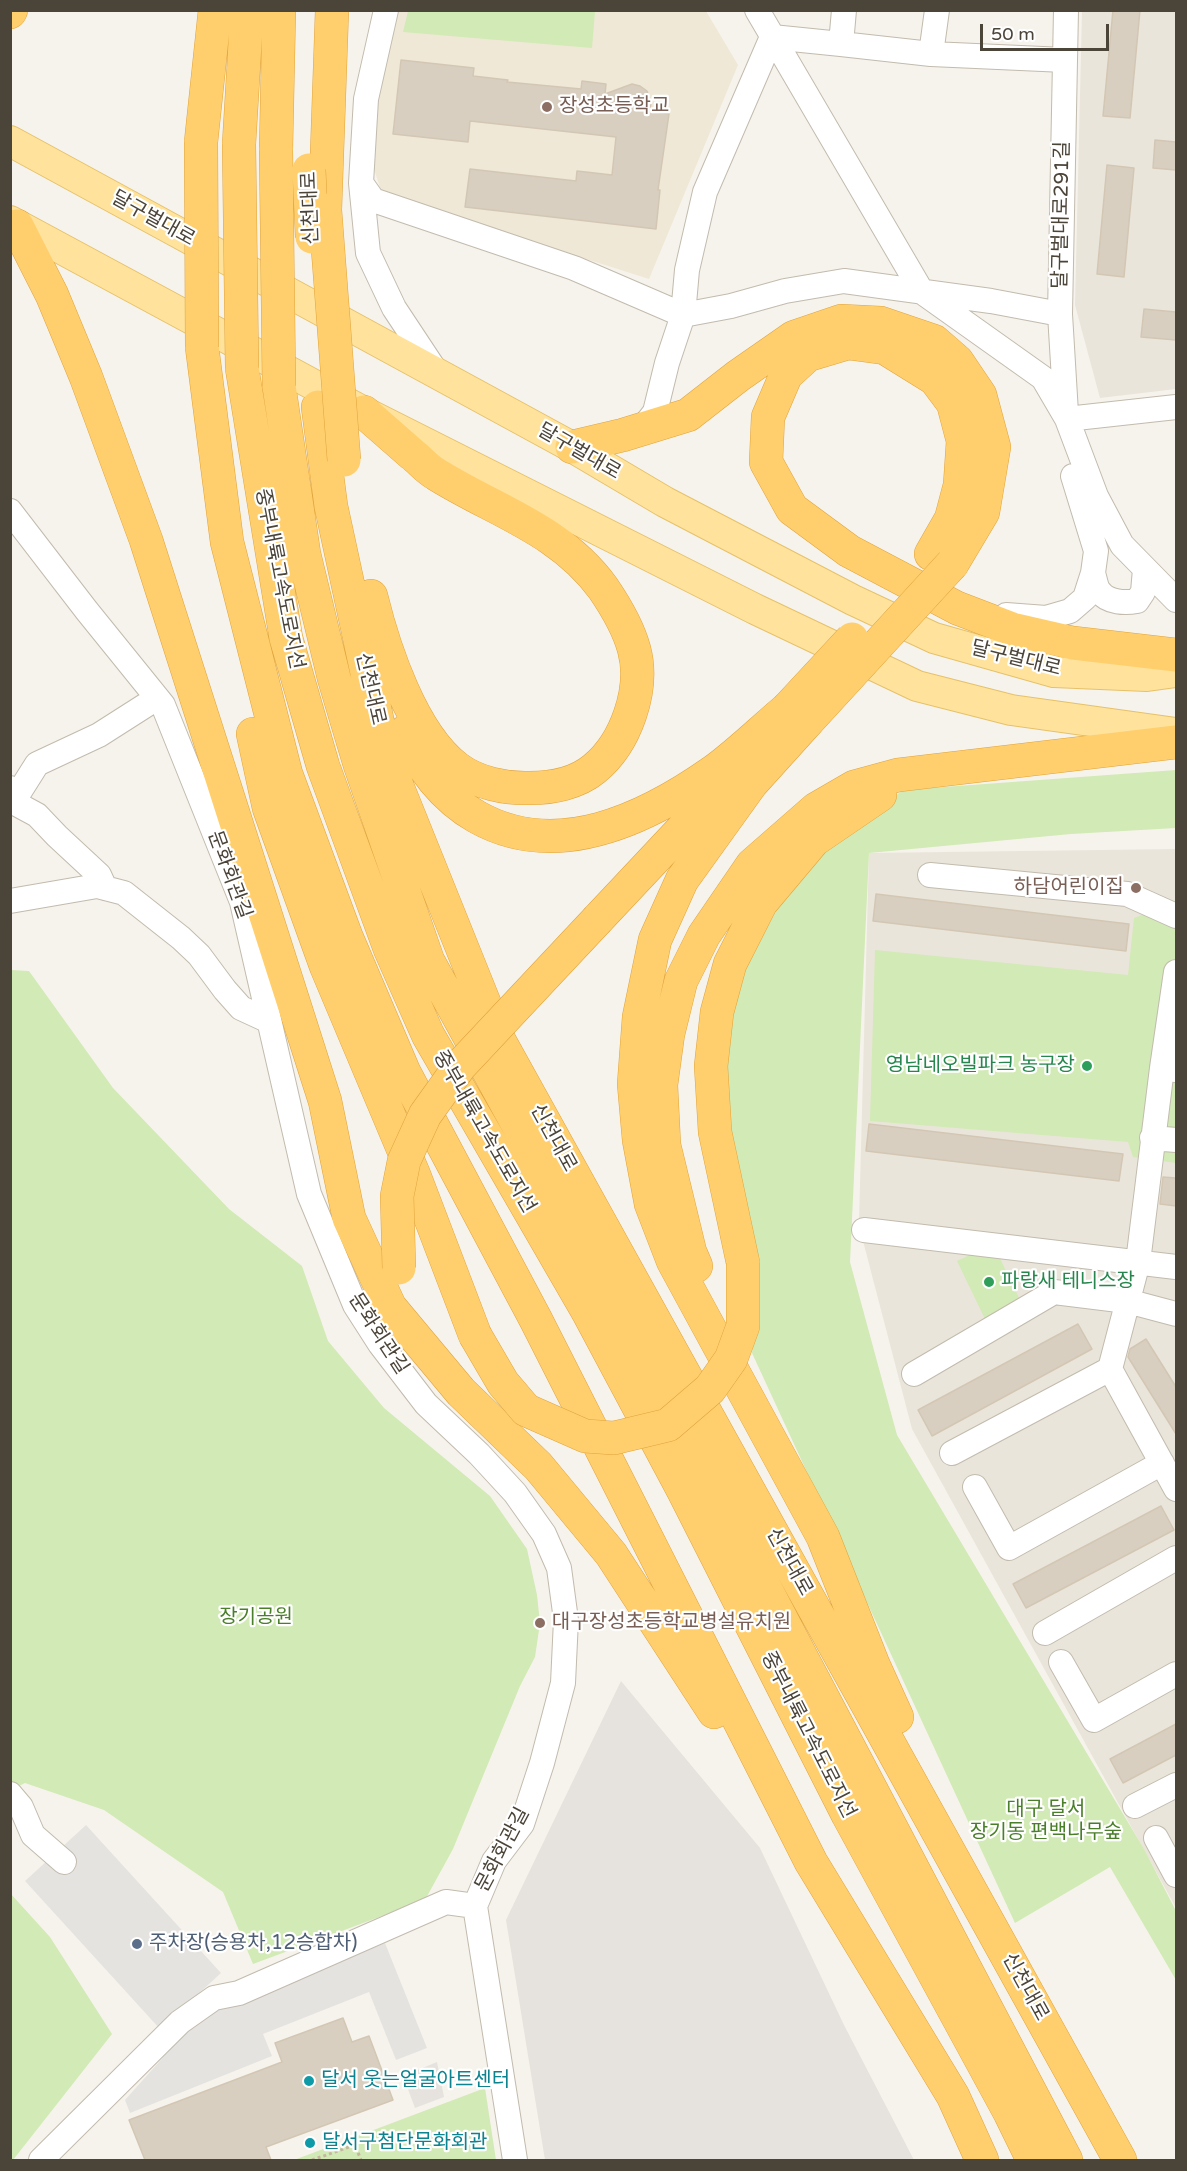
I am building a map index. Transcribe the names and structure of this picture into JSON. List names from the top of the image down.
{
  "streets": {
    "highway": ["신천대로", "중부내륙고속도로지선"],
    "main road": ["달구벌대로"],
    "street": ["달구벌대로291길", "문화회관길"]
  },
  "parks": ["장기공원", "대구 달서 장기동 편백나무숲"],
  "places": [
    "장성초등학교",
    "하담어린이집",
    "영남네오빌파크 농구장",
    "파랑새 테니스장",
    "대구장성초등학교병설유치원",
    "주차장(승용차,12승합차)",
    "달서 웃는얼굴아트센터",
    "달서구첨단문화회관"
  ],
  "scale_bar": "50 m"
}
